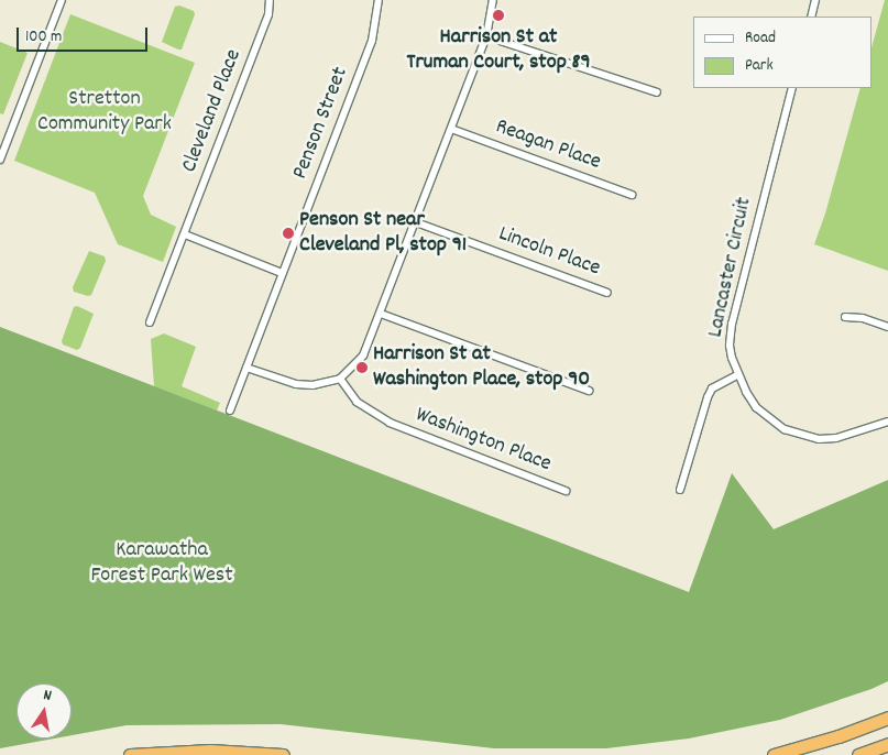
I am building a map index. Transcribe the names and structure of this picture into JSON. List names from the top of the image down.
{
  "streets": {
    "street": [
      "Cleveland Place",
      "Penson Street",
      "Reagan Place",
      "Lincoln Place",
      "Lancaster Circuit",
      "Washington Place"
    ]
  },
  "parks": ["Stretton Community Park", "Karawatha Forest Park West"],
  "places": ["Harrison St at Truman Court, stop 89", "Penson St near Cleveland Pl, stop 91", "Harrison St at Washington Place, stop 90"],
  "legend": ["Road", "Park"],
  "scale_bar": "100 m",
  "north": "top"
}
